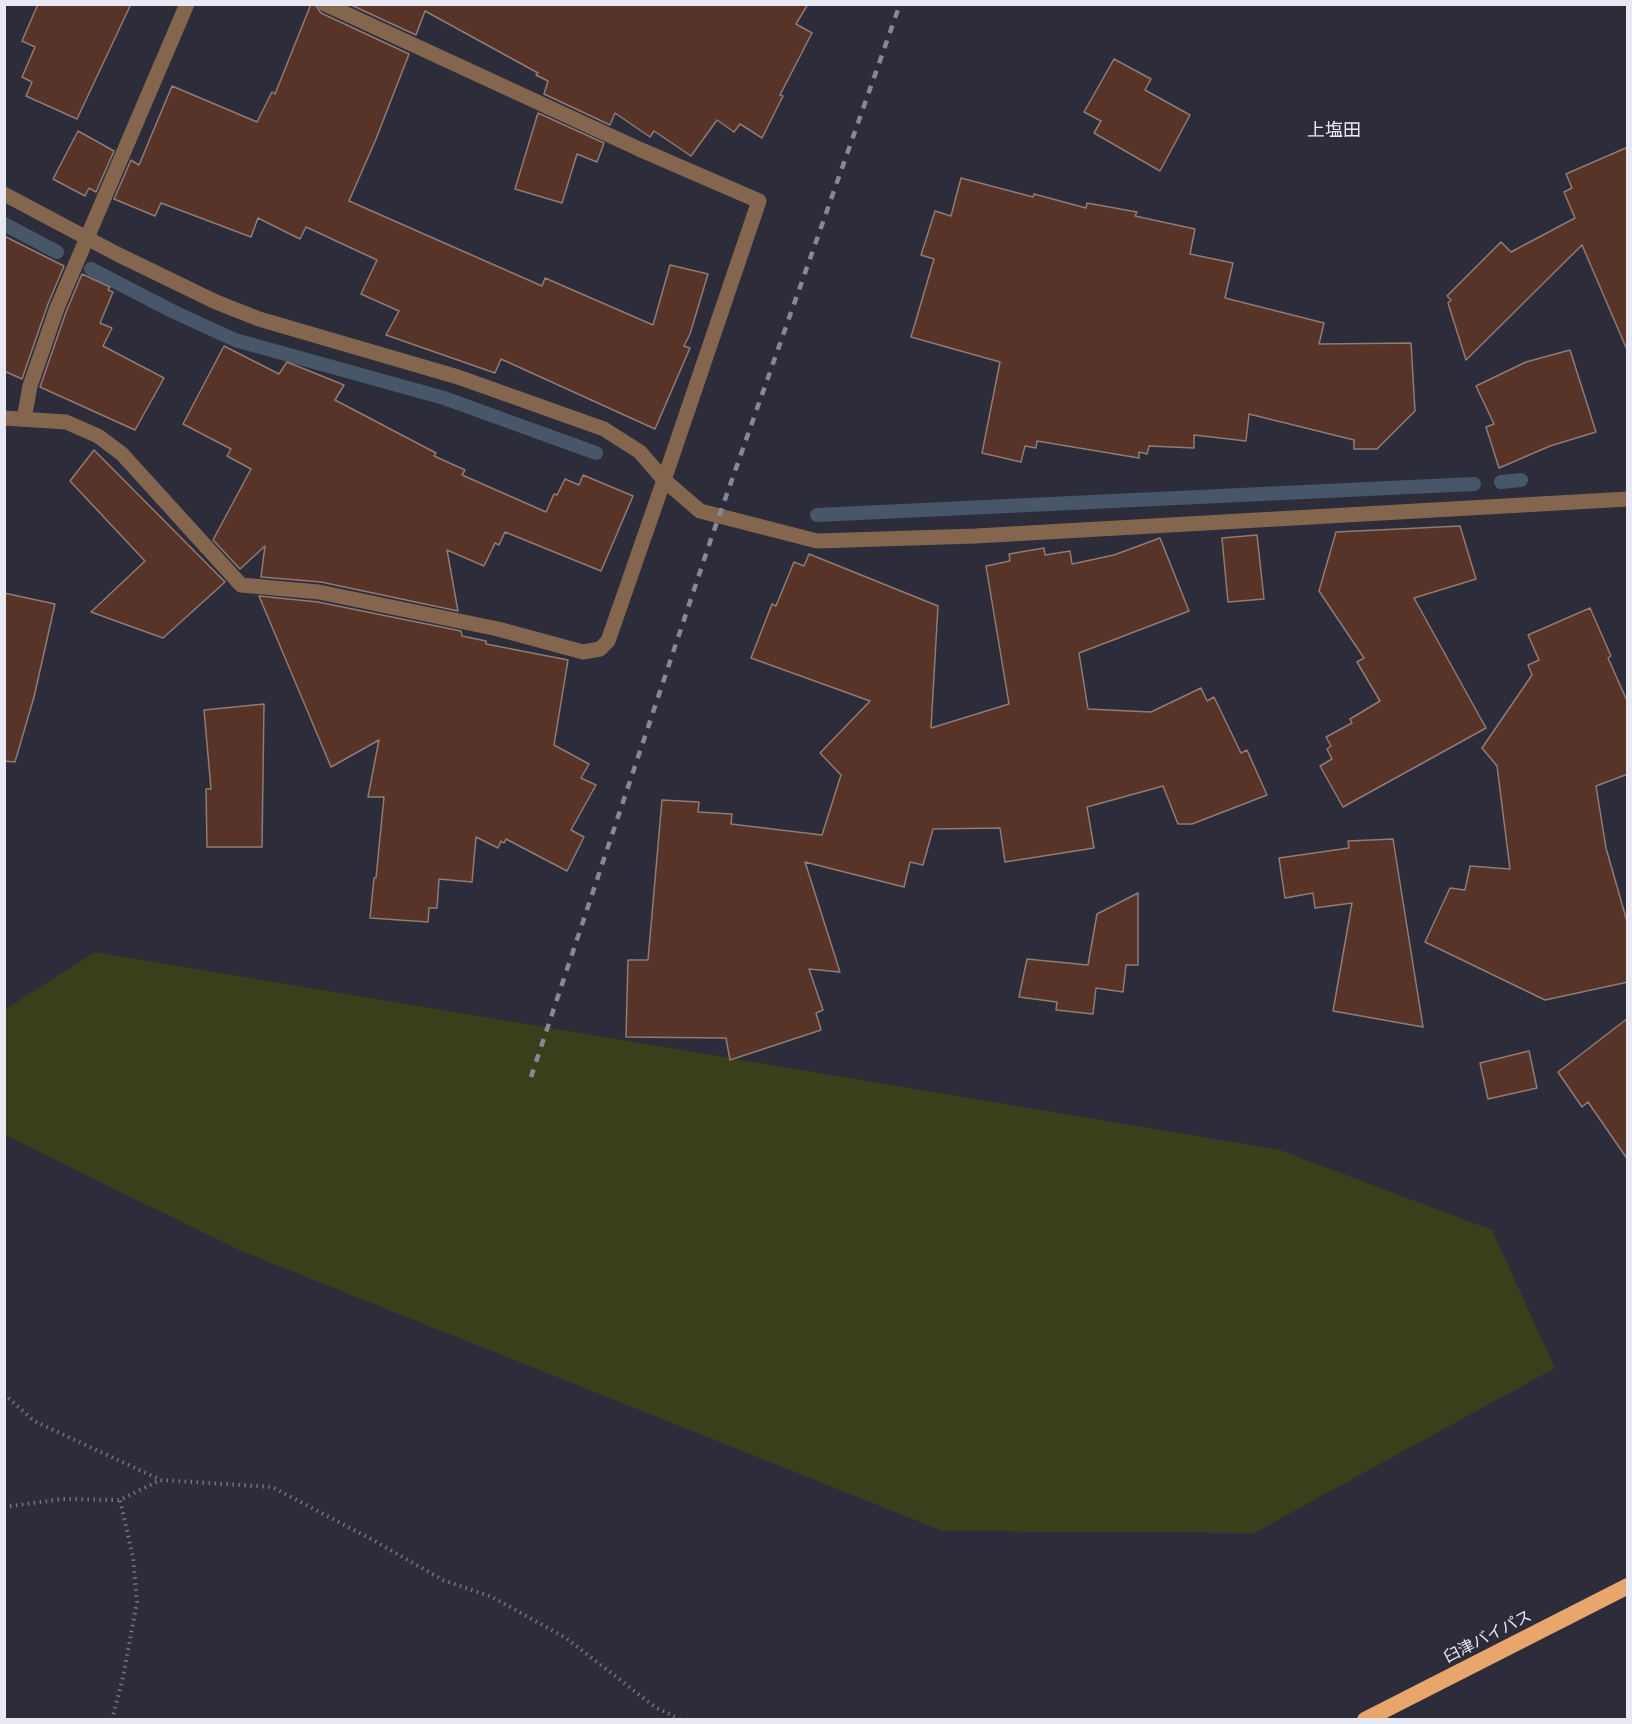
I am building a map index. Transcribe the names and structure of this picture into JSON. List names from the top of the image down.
{
  "streets": {
    "highway": ["臼津バイパス"]
  },
  "districts": ["上塩田"]
}
